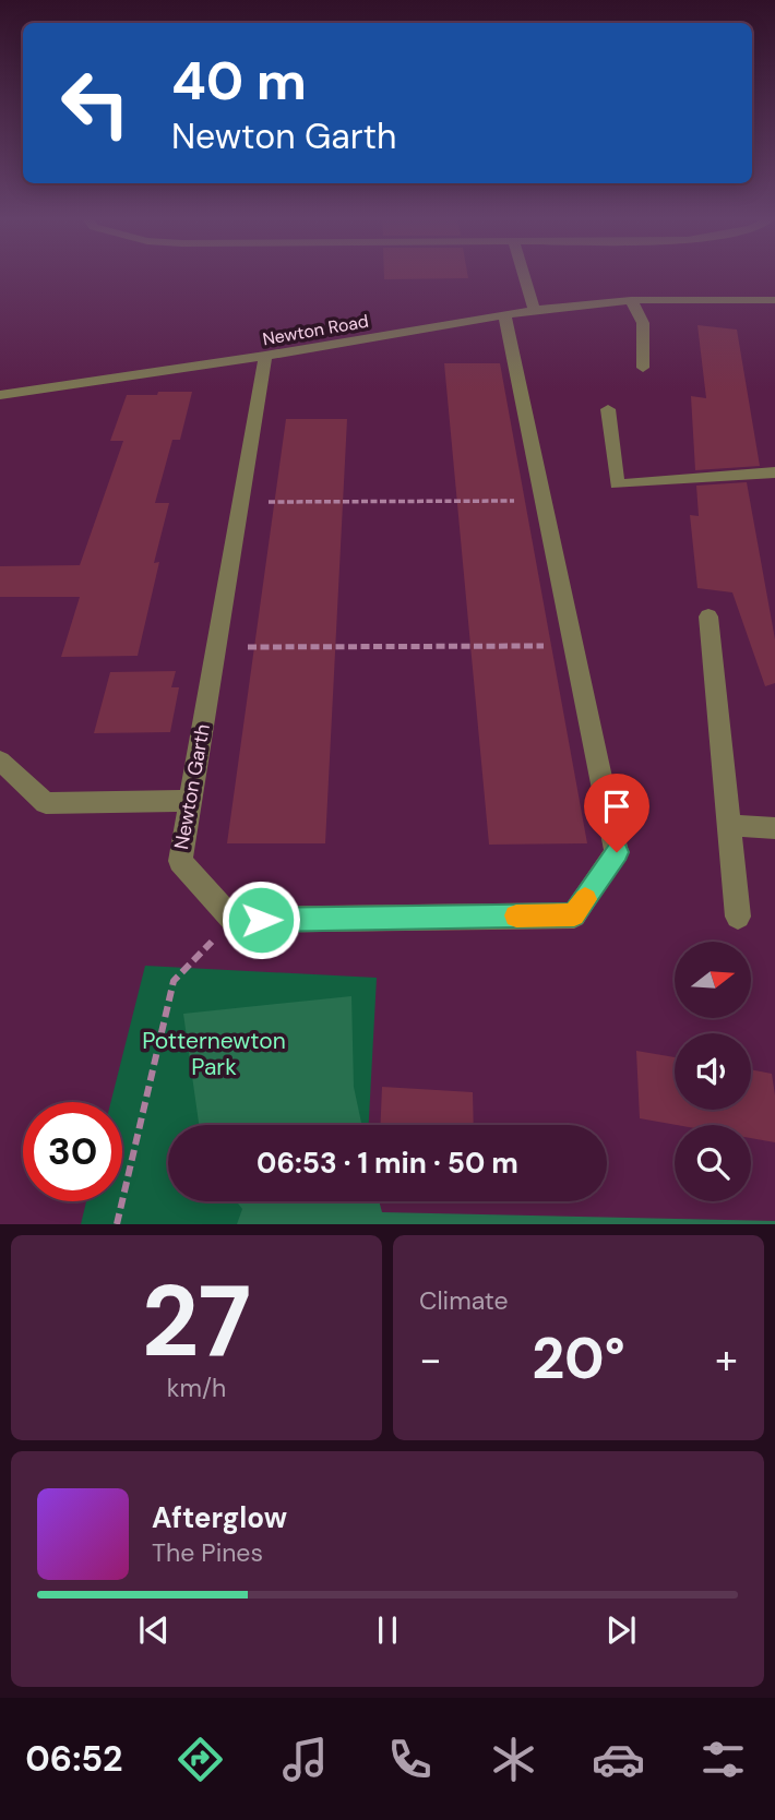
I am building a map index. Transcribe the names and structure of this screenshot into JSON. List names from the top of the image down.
{
  "streets": {
    "street": ["Newton Road", "Newton Garth"]
  },
  "crossings": [
    ["Newton Road", "Newton Garth"]
  ],
  "parks": ["Potternewton Park"],
  "north": "right",
  "page": {
    "turn": ["40 m", "Newton Garth"],
    "limit": "30",
    "trip": "06:53 · 1 min · 50 m",
    "tile": [
      ["27", "km/h"],
      "Climate"
    ],
    "heat": ["−", "20°", "+"],
    "song": ["Afterglow", "The Pines"],
    "tabs": "06:52"
  }
}
